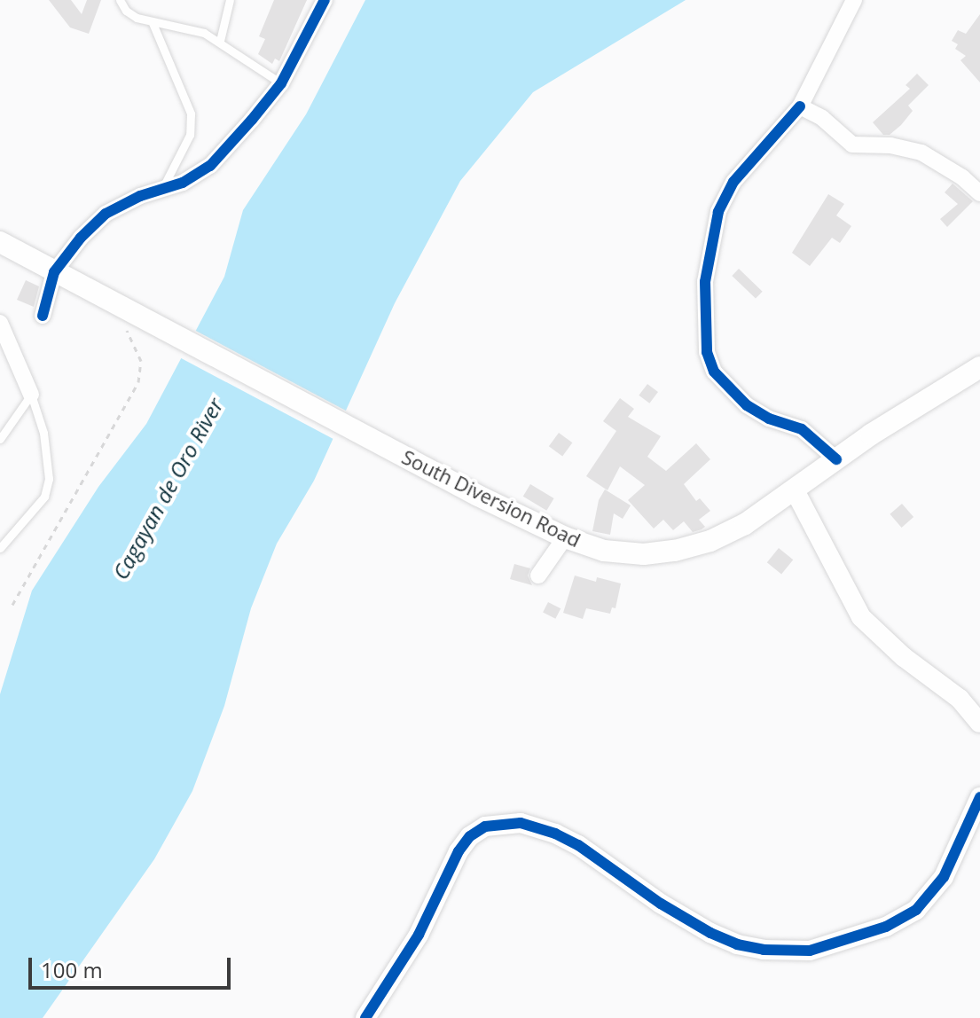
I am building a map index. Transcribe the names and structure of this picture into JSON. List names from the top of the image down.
{
  "streets": {
    "main road": ["South Diversion Road"]
  },
  "water": ["Cagayan de Oro River"],
  "scale_bar": "100 m"
}
